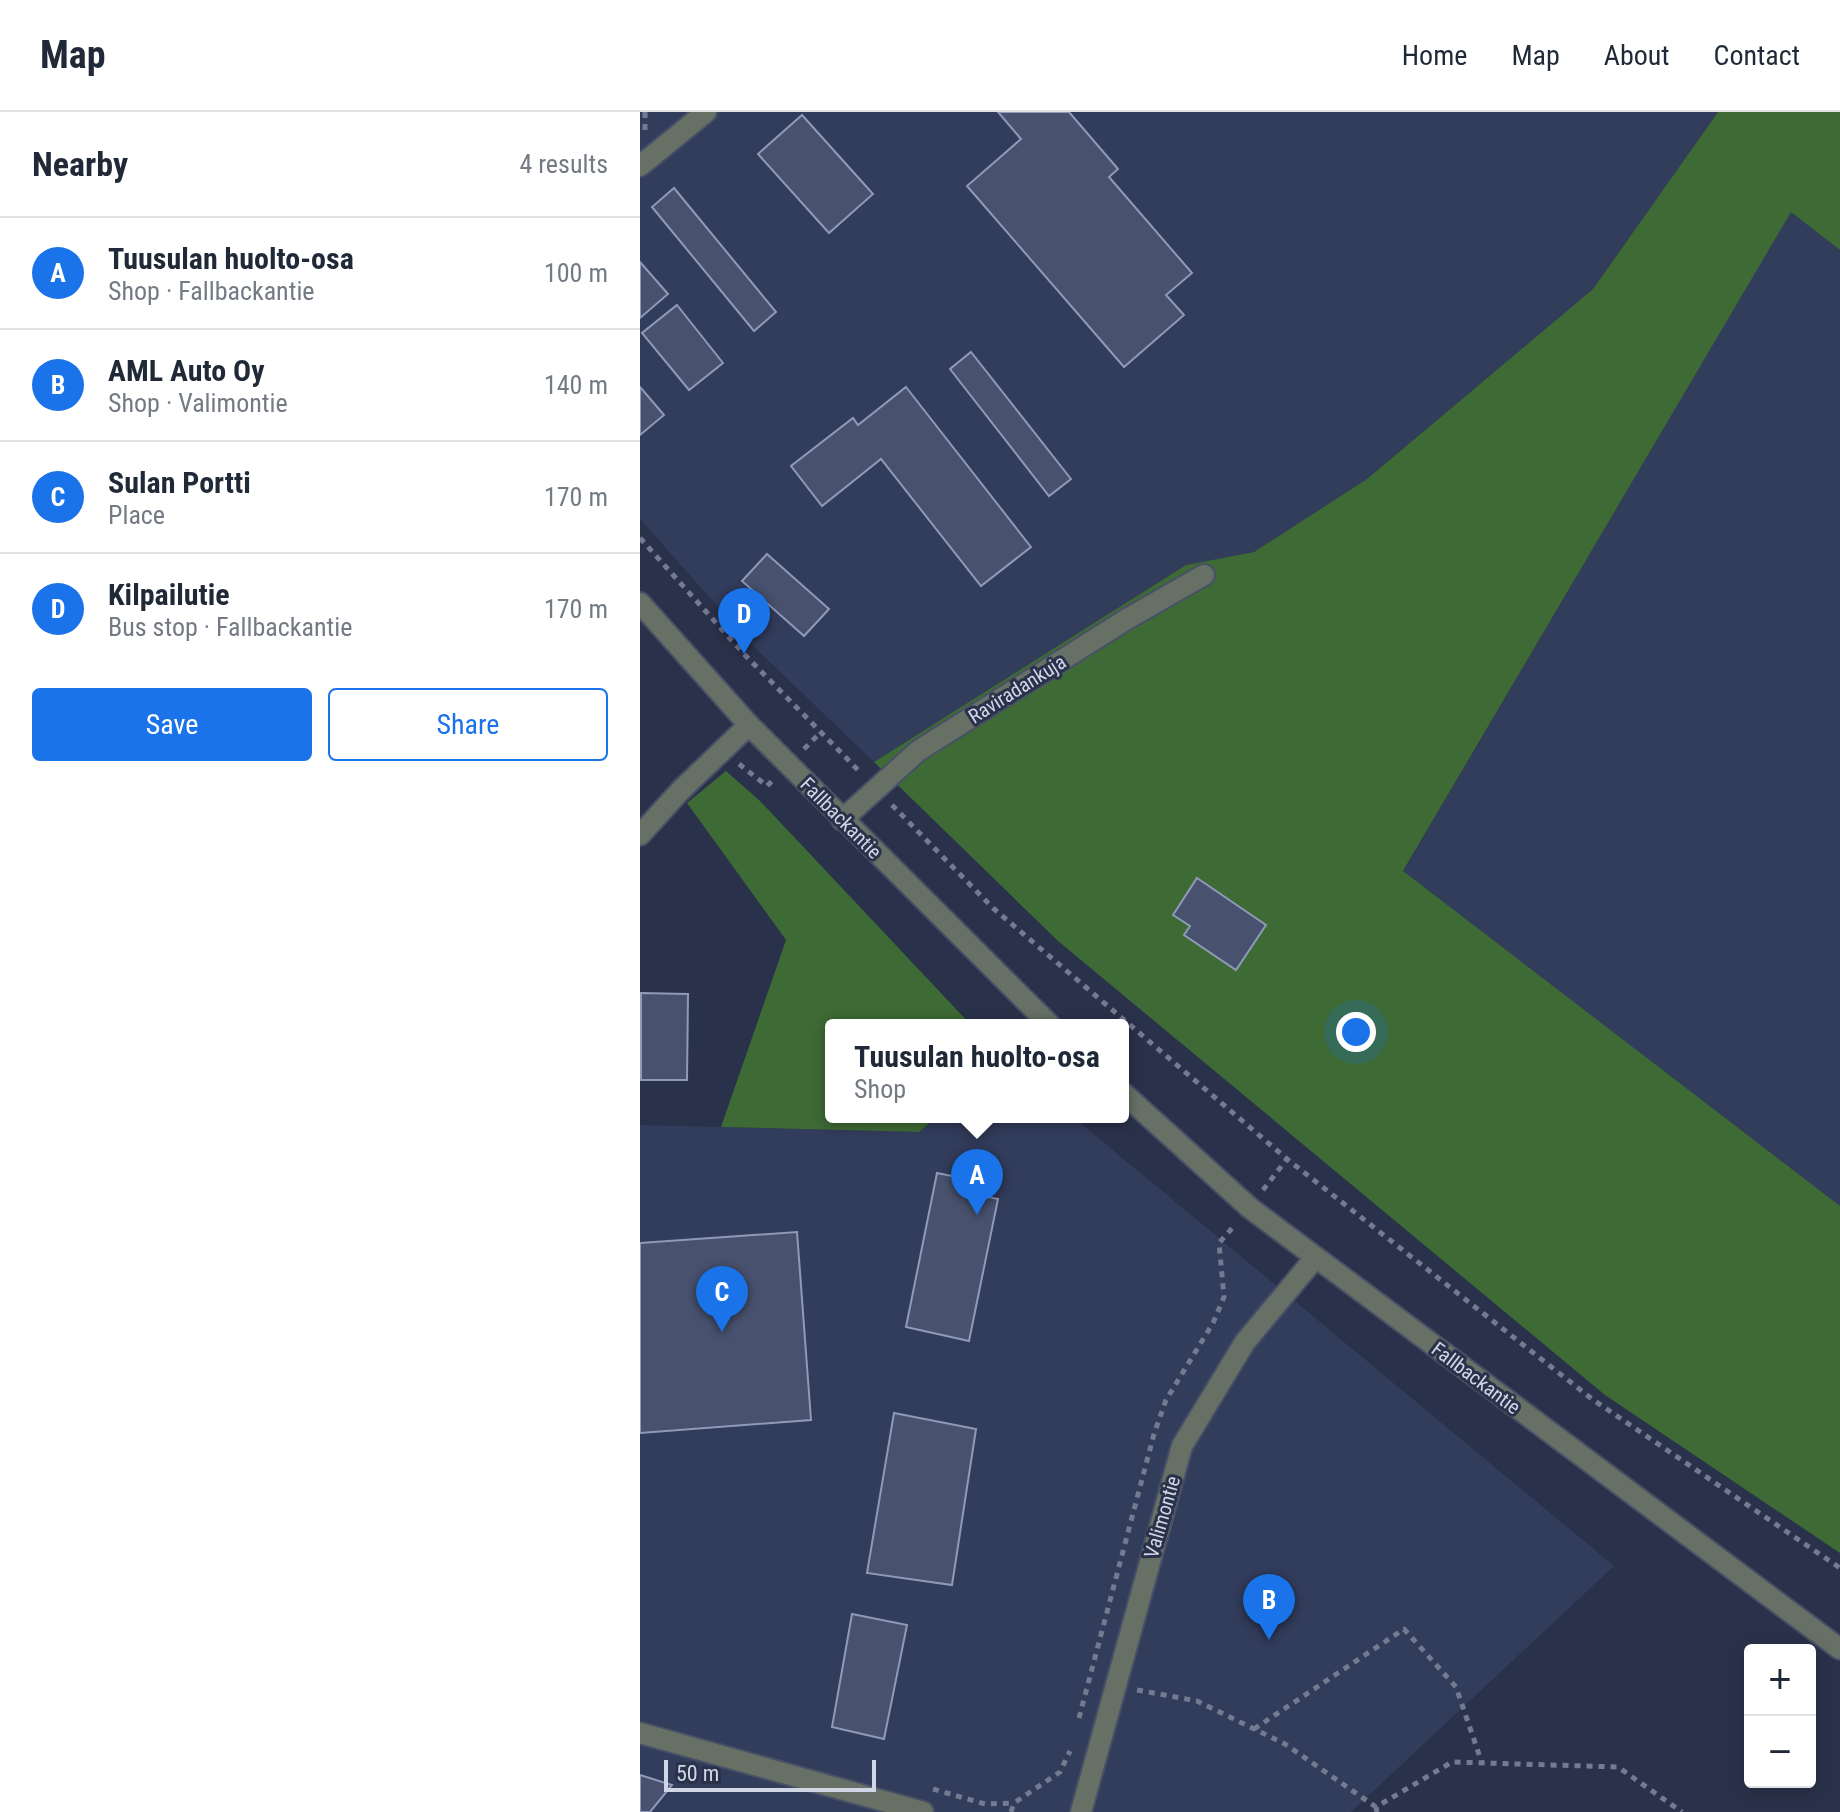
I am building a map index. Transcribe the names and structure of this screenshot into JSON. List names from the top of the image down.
{
  "streets": {
    "street": ["Raviradankuja", "Fallbackantie", "Valimontie"]
  },
  "crossings": [
    ["Raviradankuja", "Fallbackantie"],
    ["Fallbackantie", "Valimontie"]
  ],
  "scale_bar": "50 m",
  "page": {
    "header": "Map",
    "nav": [
      "Home",
      "Map",
      "About",
      "Contact"
    ],
    "heading": ["Nearby", "4 results"],
    "list": [
      {
        "mark": "A",
        "name": "Tuusulan huolto-osa",
        "note": "Shop · Fallbackantie",
        "value": "100 m"
      },
      {
        "mark": "B",
        "name": "AML Auto Oy",
        "note": "Shop · Valimontie",
        "value": "140 m"
      },
      {
        "mark": "C",
        "name": "Sulan Portti",
        "note": "Place",
        "value": "170 m"
      },
      {
        "mark": "D",
        "name": "Kilpailutie",
        "note": "Bus stop · Fallbackantie",
        "value": "170 m"
      }
    ],
    "pins": [
      "D",
      "A",
      "C",
      "B"
    ],
    "buttons": ["Save", "Share"],
    "popup": ["Tuusulan huolto-osa", "Shop"],
    "map_buttons": ["+", "−"],
    "scale": "50 m"
  }
}
